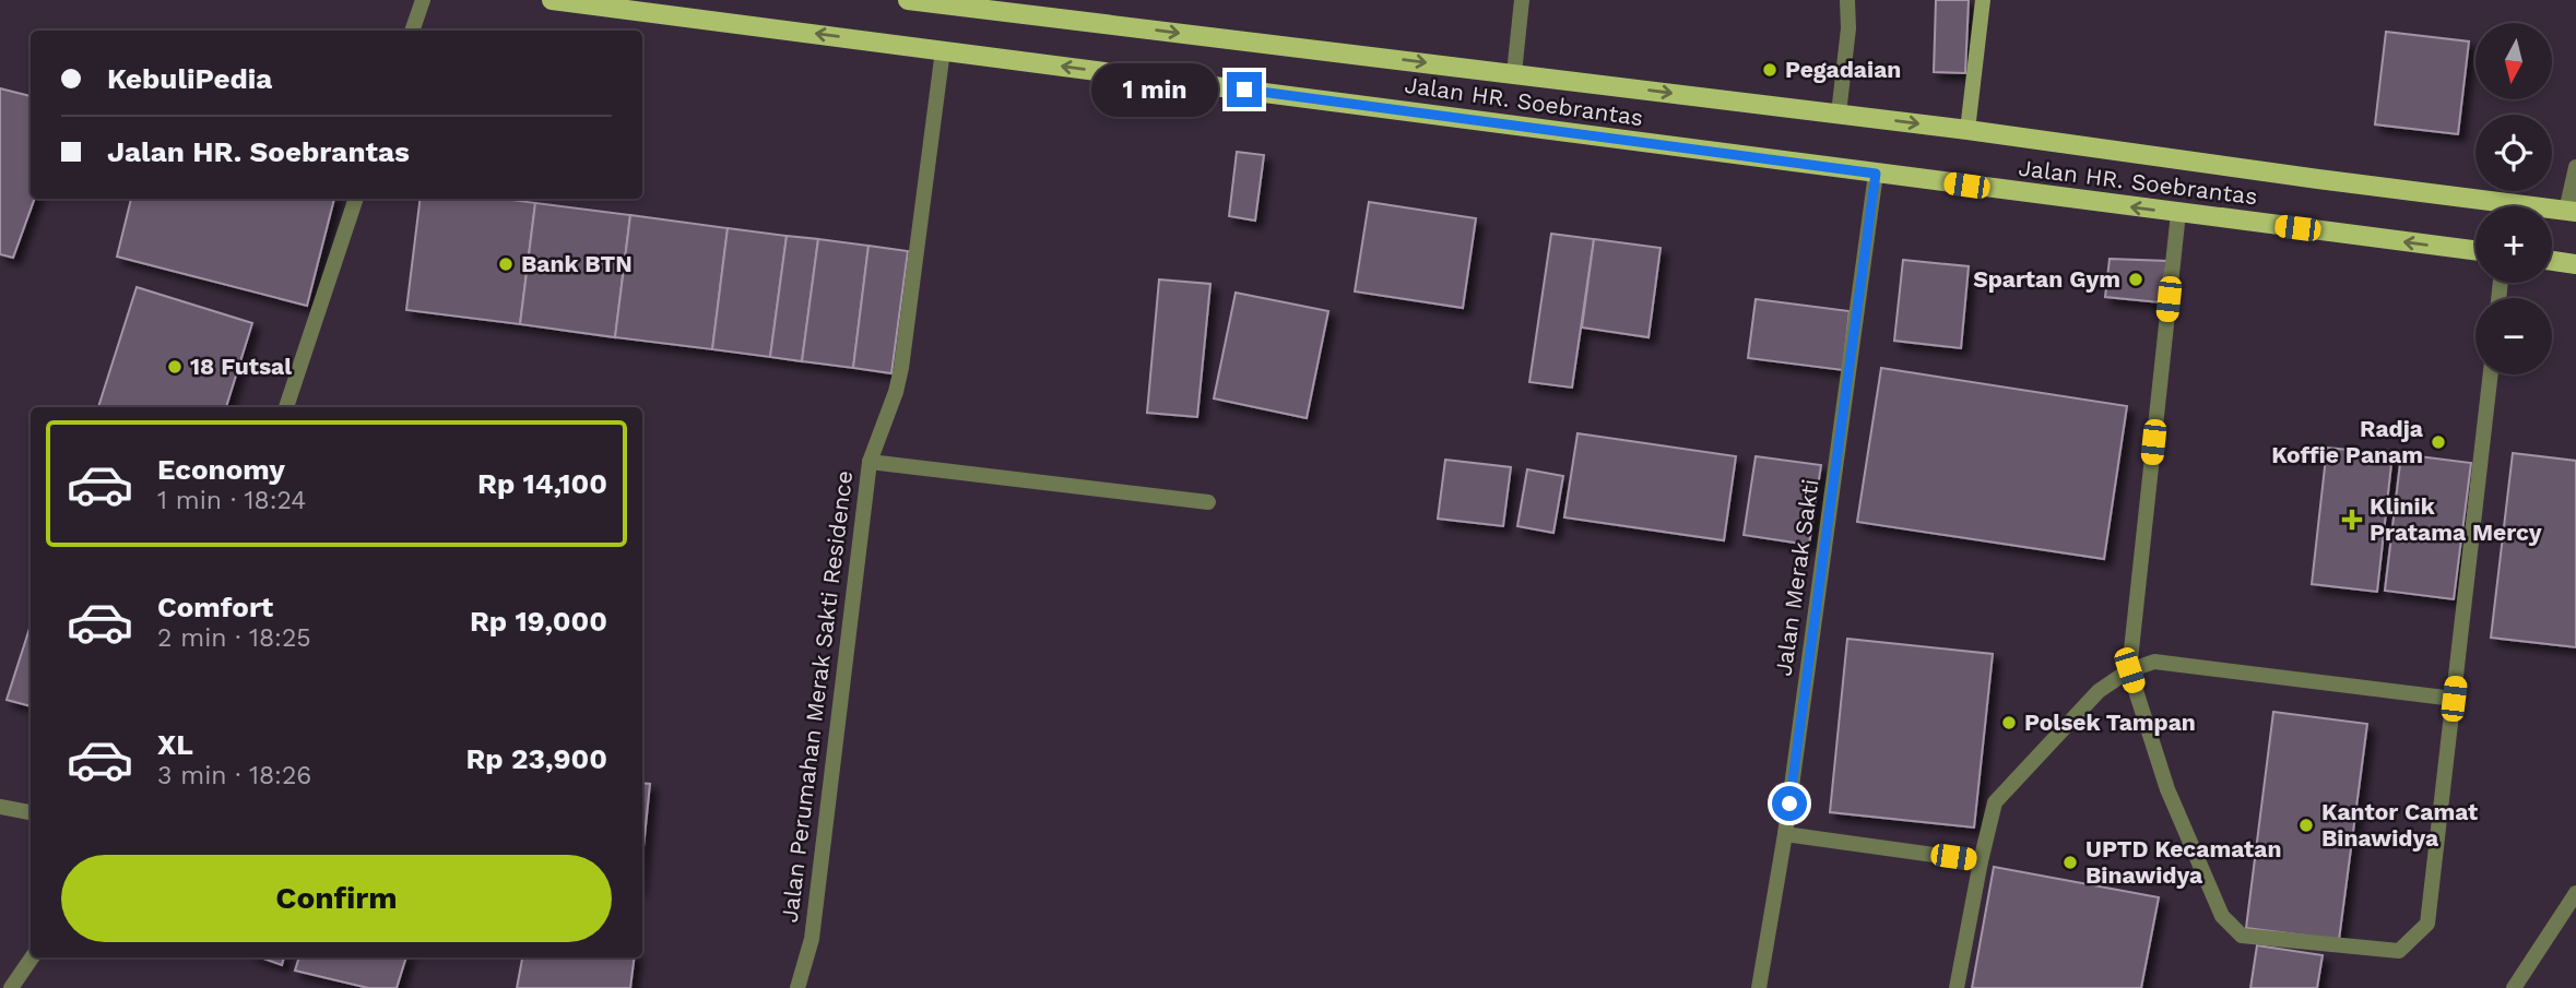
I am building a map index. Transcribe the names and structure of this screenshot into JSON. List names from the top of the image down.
{
  "streets": {
    "main road": ["Jalan HR. Soebrantas"],
    "street": ["Jalan Merak Sakti", "Jalan Perumahan Merak Sakti Residence"]
  },
  "crossings": [
    ["Jalan HR. Soebrantas", "Jalan Merak Sakti"],
    ["Jalan HR. Soebrantas", "Jalan Perumahan Merak Sakti Residence"]
  ],
  "places": {
    "other": [
      "Pegadaian",
      "Bank BTN",
      "Spartan Gym",
      "18 Futsal",
      "Radja Koffie Panam",
      "Polsek Tampan",
      "Kantor Camat Binawidya",
      "UPTD Kecamatan Binawidya"
    ],
    "health": ["Klinik Pratama Mercy"]
  },
  "north": "bottom",
  "page": {
    "map_buttons": ["+", "−"],
    "banner": ["KebuliPedia", "Jalan HR. Soebrantas"],
    "bubble": "1 min",
    "list": [
      {
        "name": "Economy",
        "note": "1 min · 18:24",
        "value": "Rp 14,100"
      },
      {
        "name": "Comfort",
        "note": "2 min · 18:25",
        "value": "Rp 19,000"
      },
      {
        "name": "XL",
        "note": "3 min · 18:26",
        "value": "Rp 23,900"
      }
    ],
    "buttons": "Confirm"
  }
}
